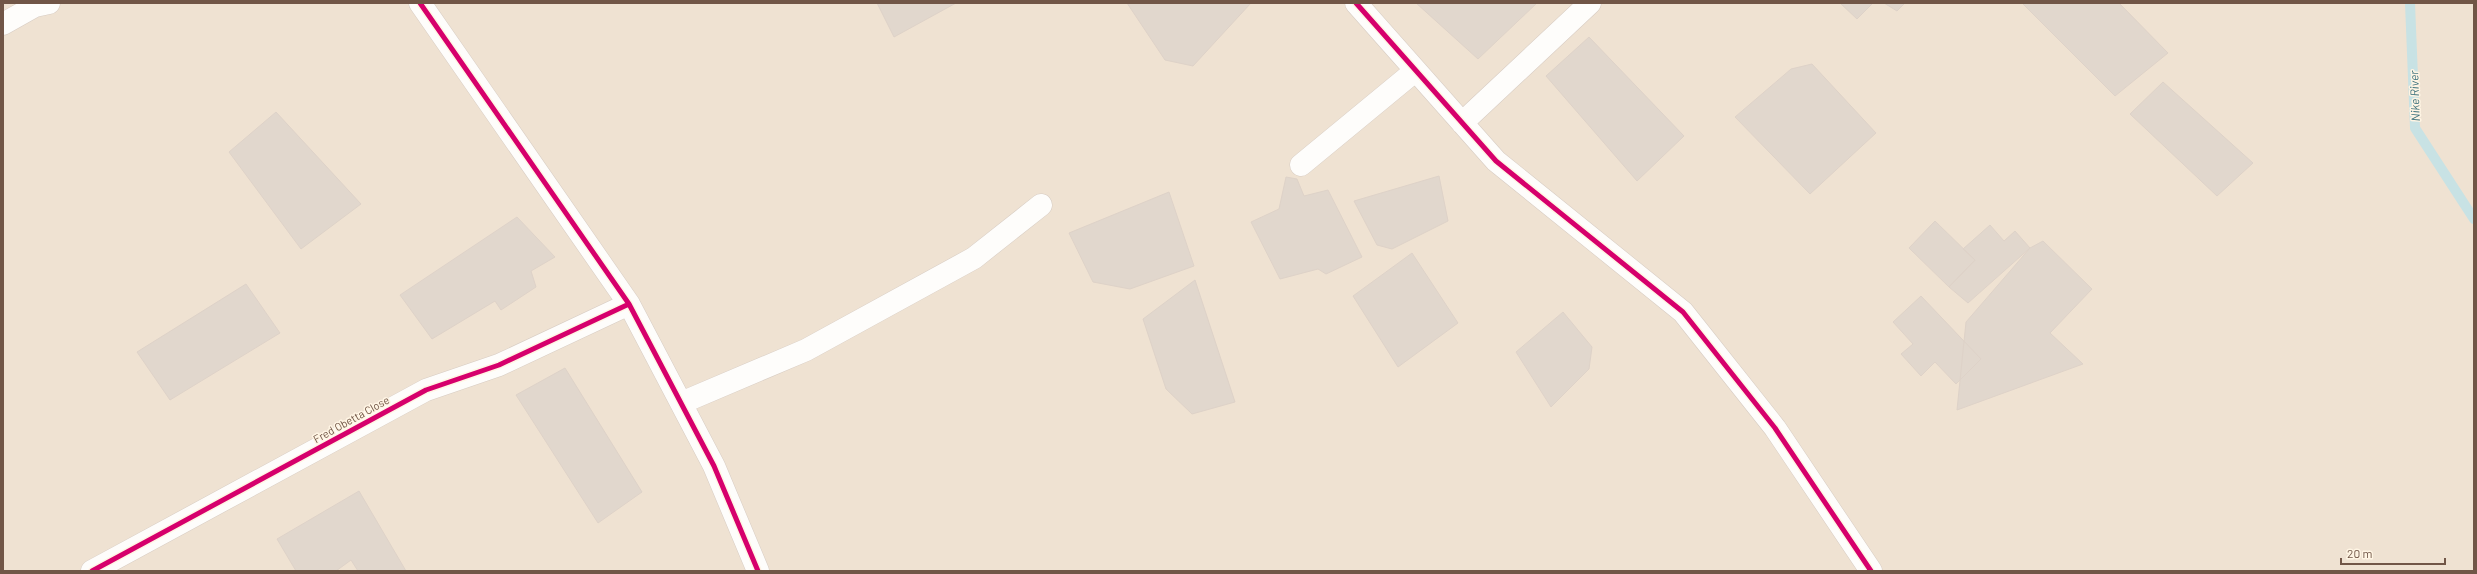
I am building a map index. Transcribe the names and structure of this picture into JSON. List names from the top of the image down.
{
  "streets": {
    "street": ["Fred Obetta Close"]
  },
  "water": ["Nike River"],
  "scale_bar": "20 m"
}
